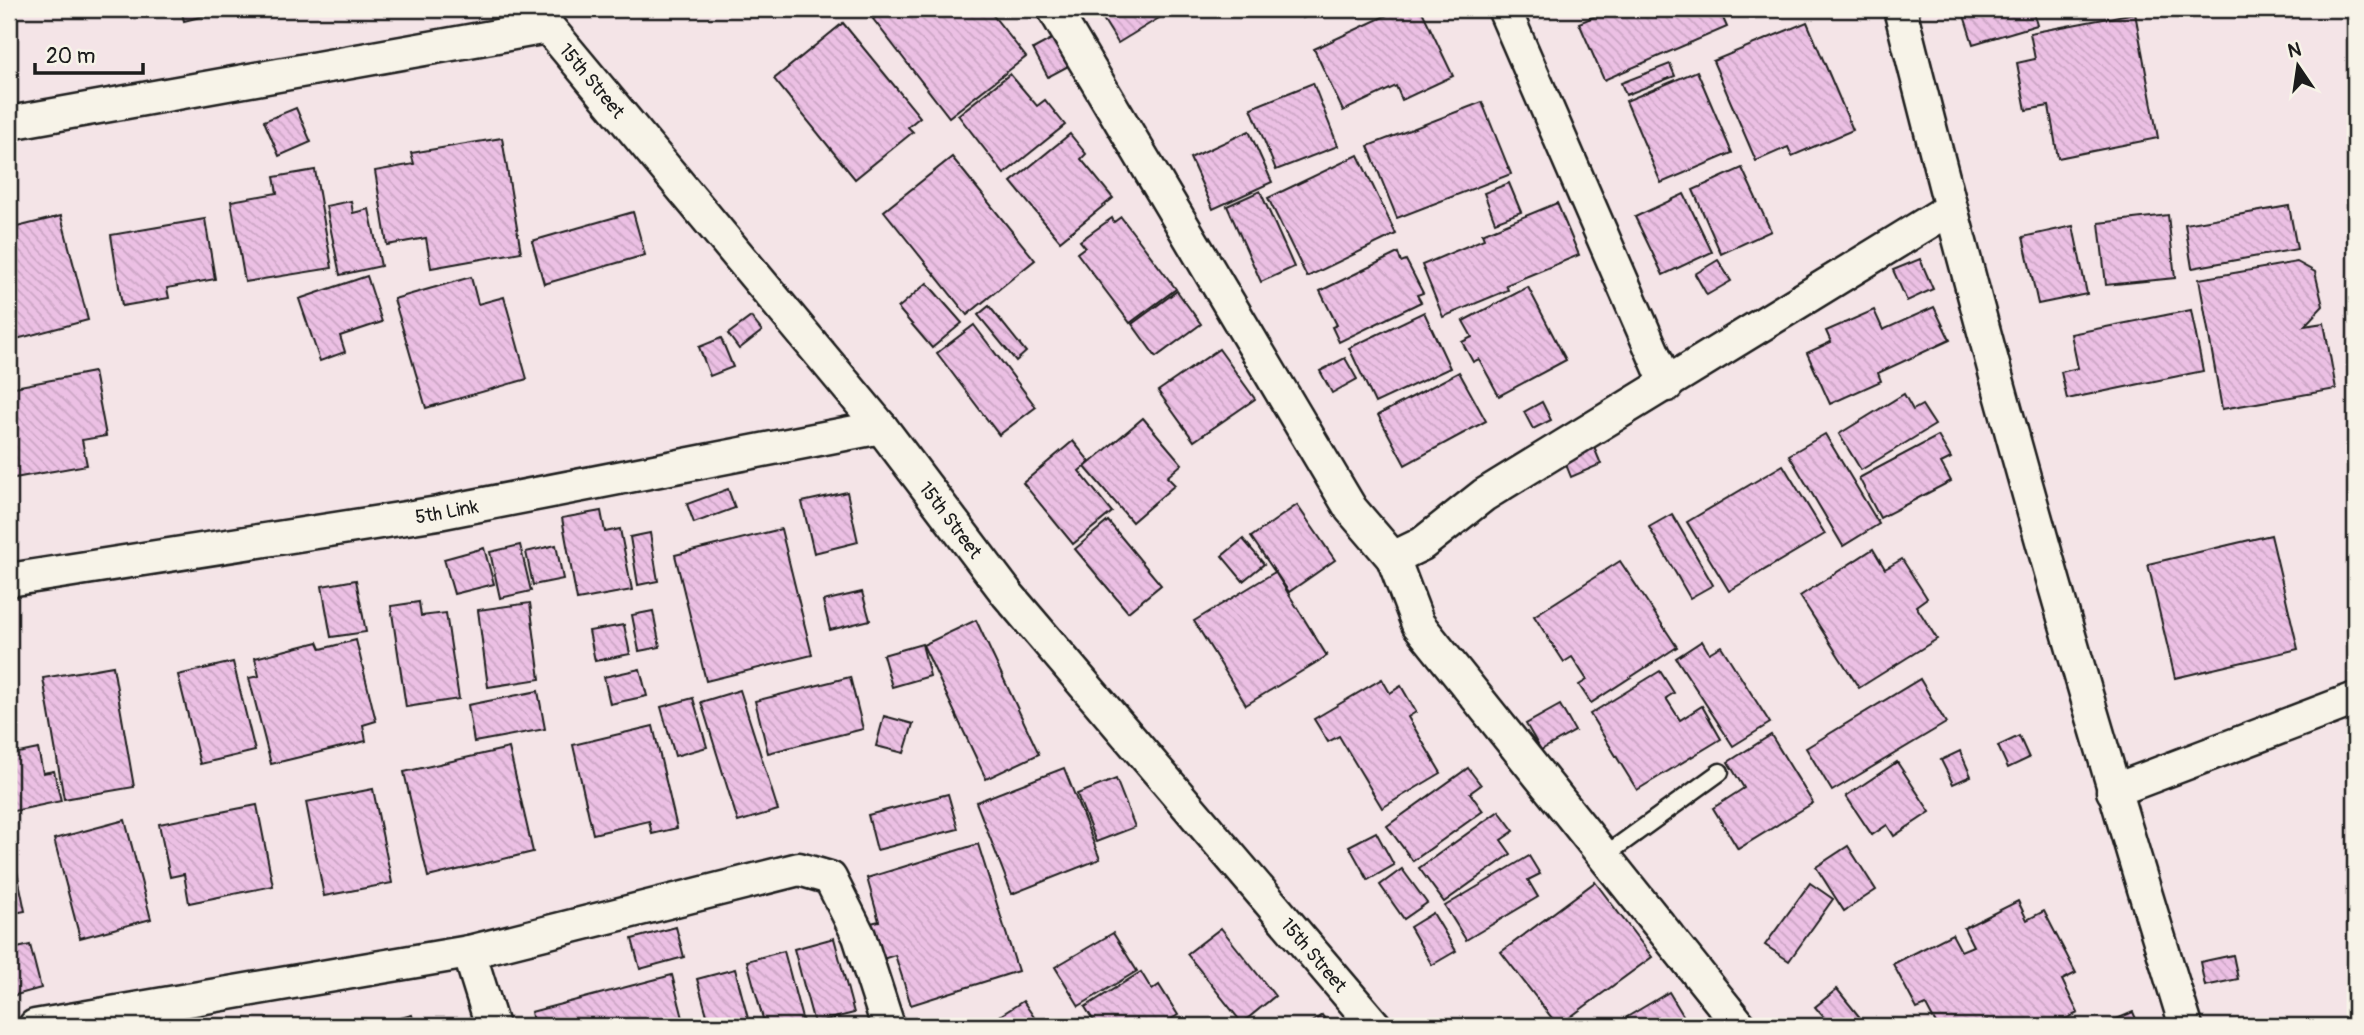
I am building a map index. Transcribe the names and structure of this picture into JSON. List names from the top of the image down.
{
  "streets": {
    "street": ["15th Street", "5th Link"]
  },
  "crossings": [
    ["15th Street", "5th Link"]
  ],
  "scale_bar": "20 m",
  "north": "top"
}
